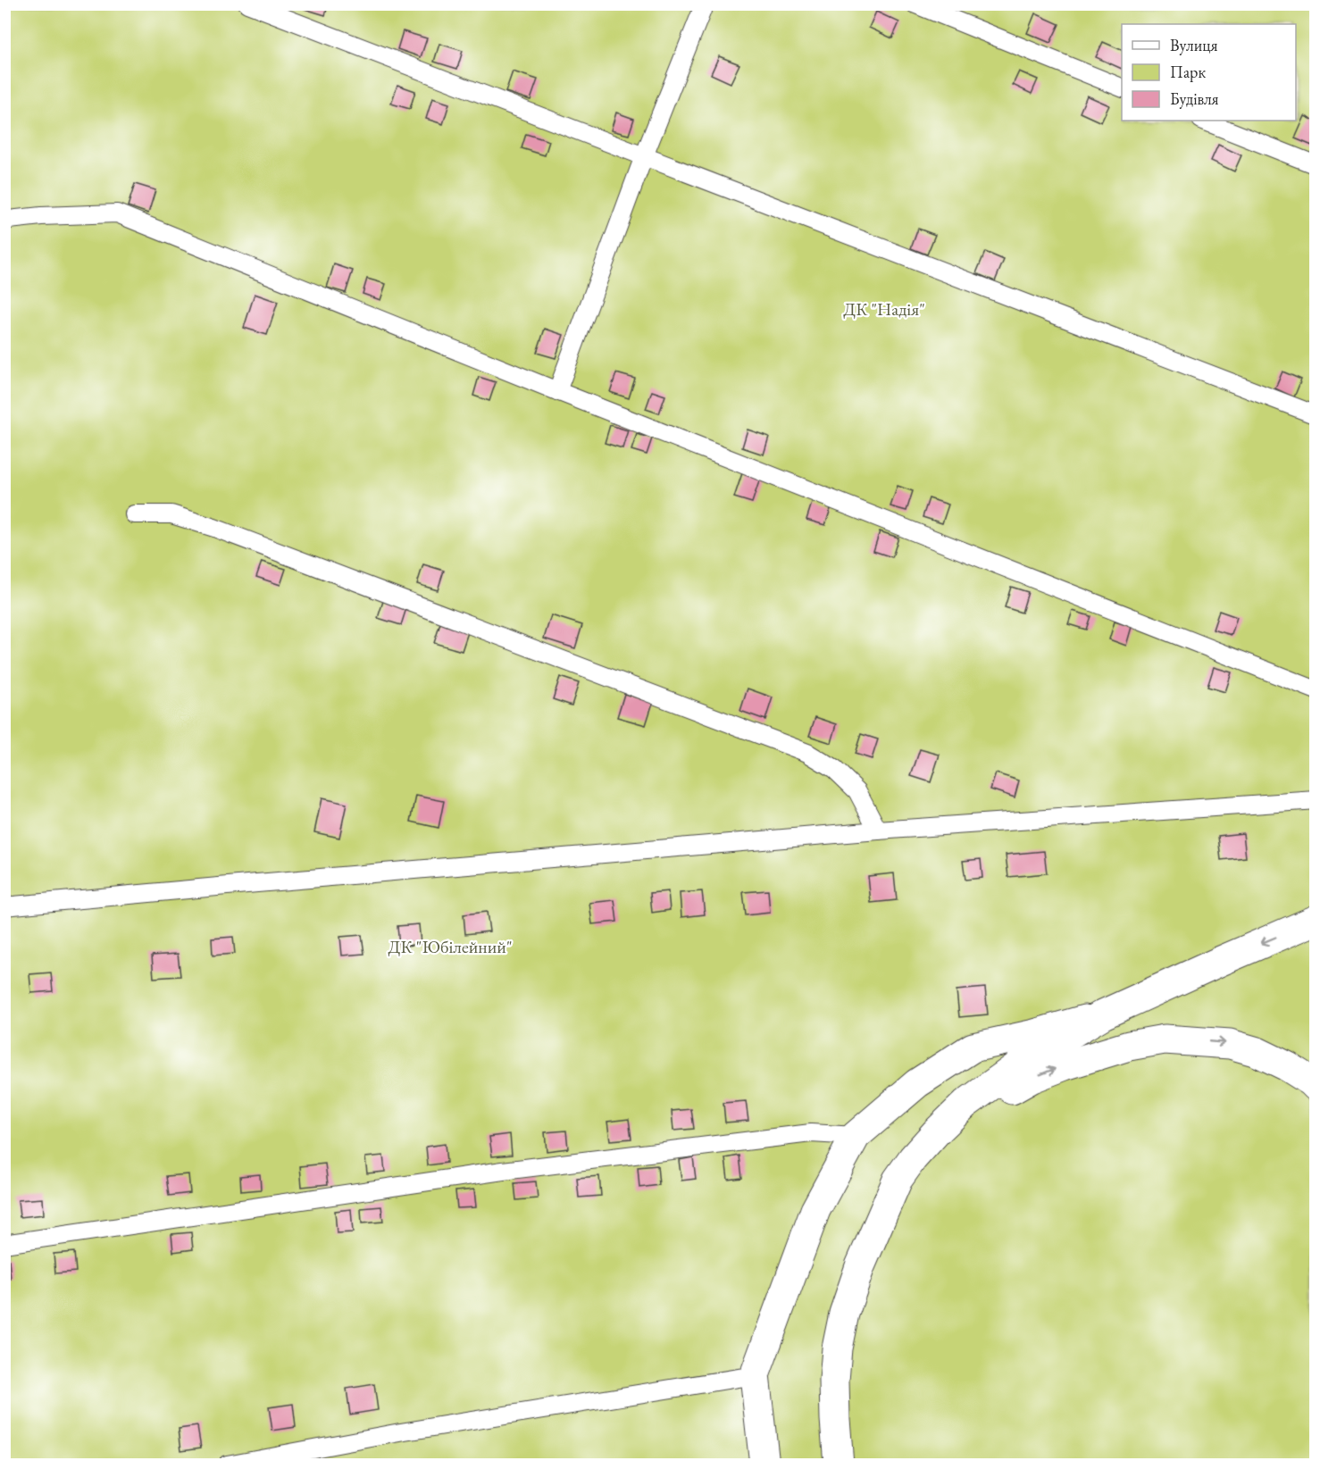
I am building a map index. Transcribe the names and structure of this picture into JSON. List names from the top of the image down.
{
  "parks": ["ДК \"Надія\"", "ДК \"Юбілейний\""],
  "legend": ["Вулиця", "Парк", "Будівля"]
}
